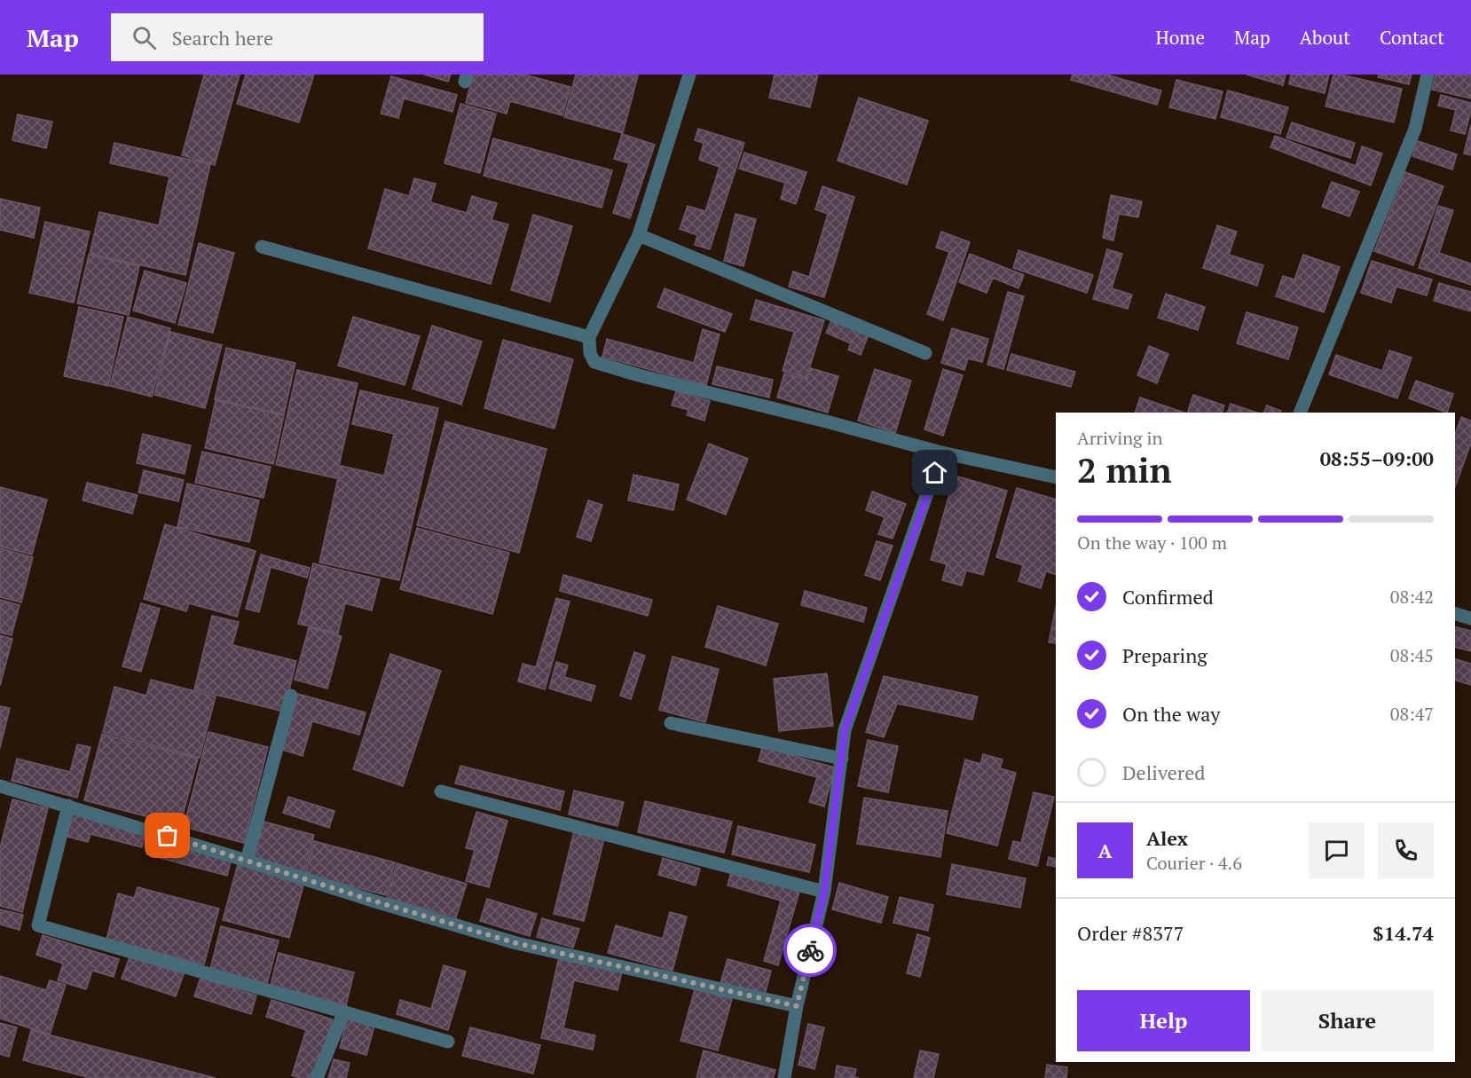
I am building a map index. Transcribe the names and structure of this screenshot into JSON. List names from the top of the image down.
{
  "page": {
    "header": "Map",
    "search": "Search here",
    "nav": [
      "Home",
      "Map",
      "About",
      "Contact"
    ],
    "heading": ["2 min", "Arriving in", "08:55–09:00"],
    "panel": [
      "Alex",
      "Courier · 4.6",
      "Order #8377",
      "$14.74"
    ],
    "bar": "On the way · 100 m",
    "list": [
      ["Confirmed", "08:42"],
      ["Preparing", "08:45"],
      ["On the way", "08:47"],
      "Delivered"
    ],
    "round": "A",
    "buttons": ["Help", "Share"]
  }
}
